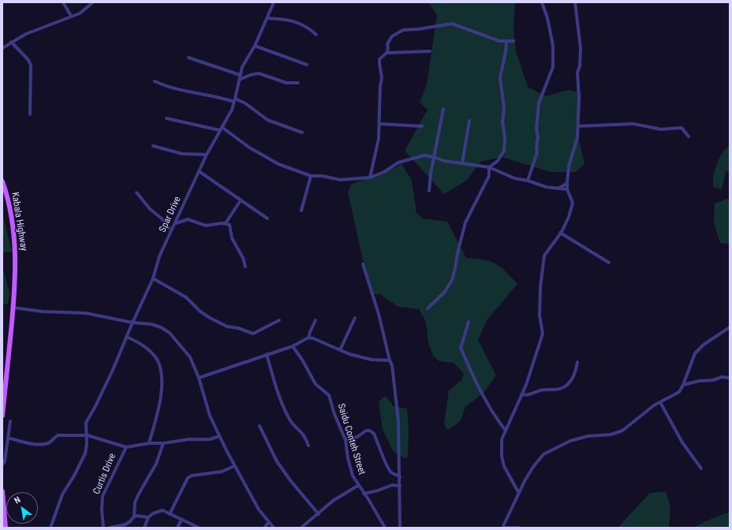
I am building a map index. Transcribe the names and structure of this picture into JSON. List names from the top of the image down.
{
  "streets": {
    "main road": ["Kabala Highway"],
    "street": ["Spar Drive", "Saidu Conteh Street", "Curtis Drive"]
  },
  "north": "top left"
}
